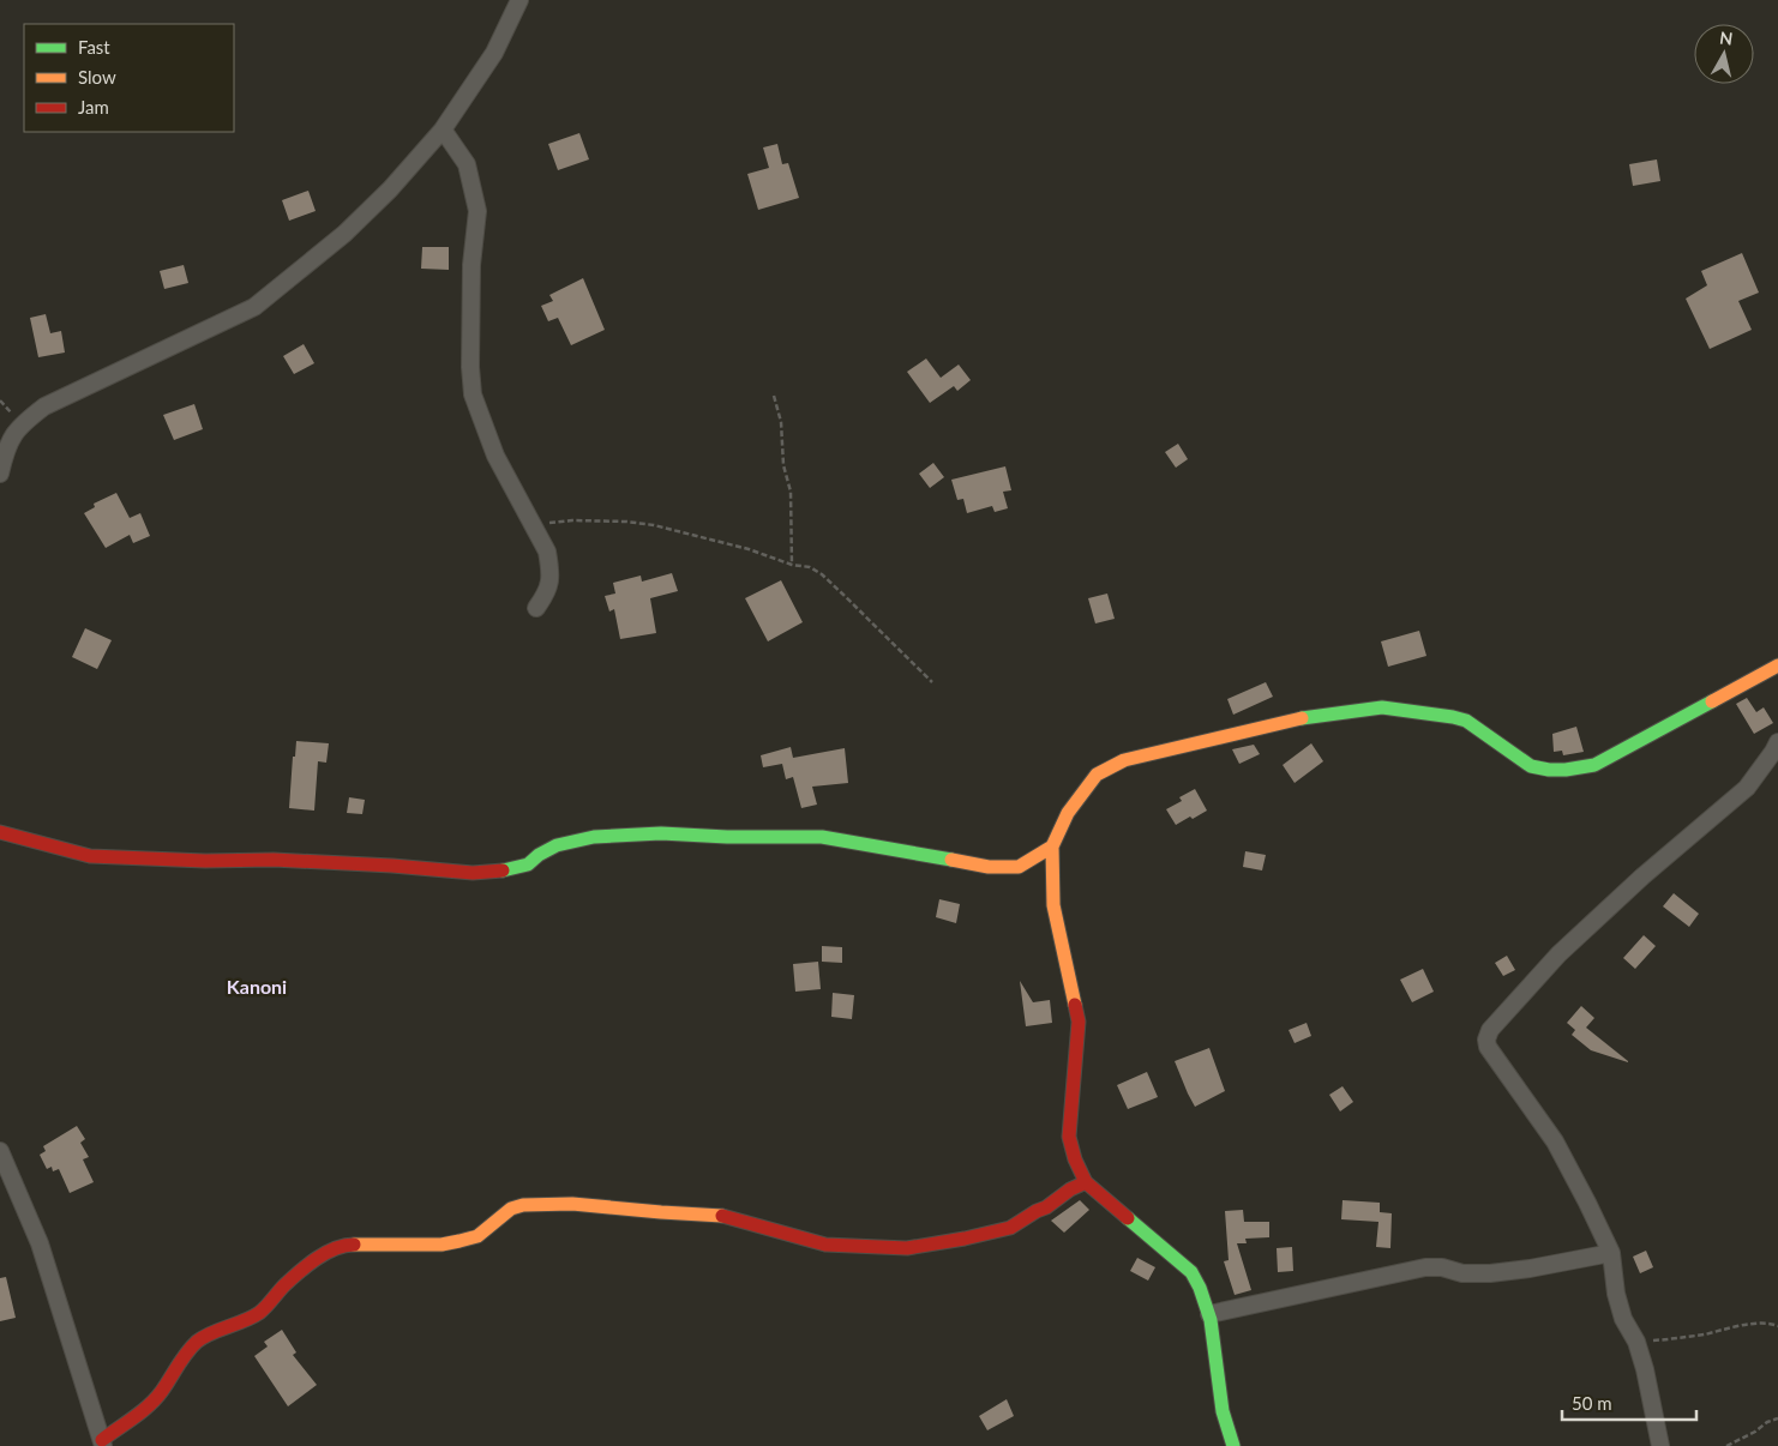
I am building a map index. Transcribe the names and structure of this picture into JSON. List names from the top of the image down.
{
  "districts": ["Kanoni"],
  "legend": ["Fast", "Slow", "Jam"],
  "scale_bar": "50 m",
  "north": "top"
}
